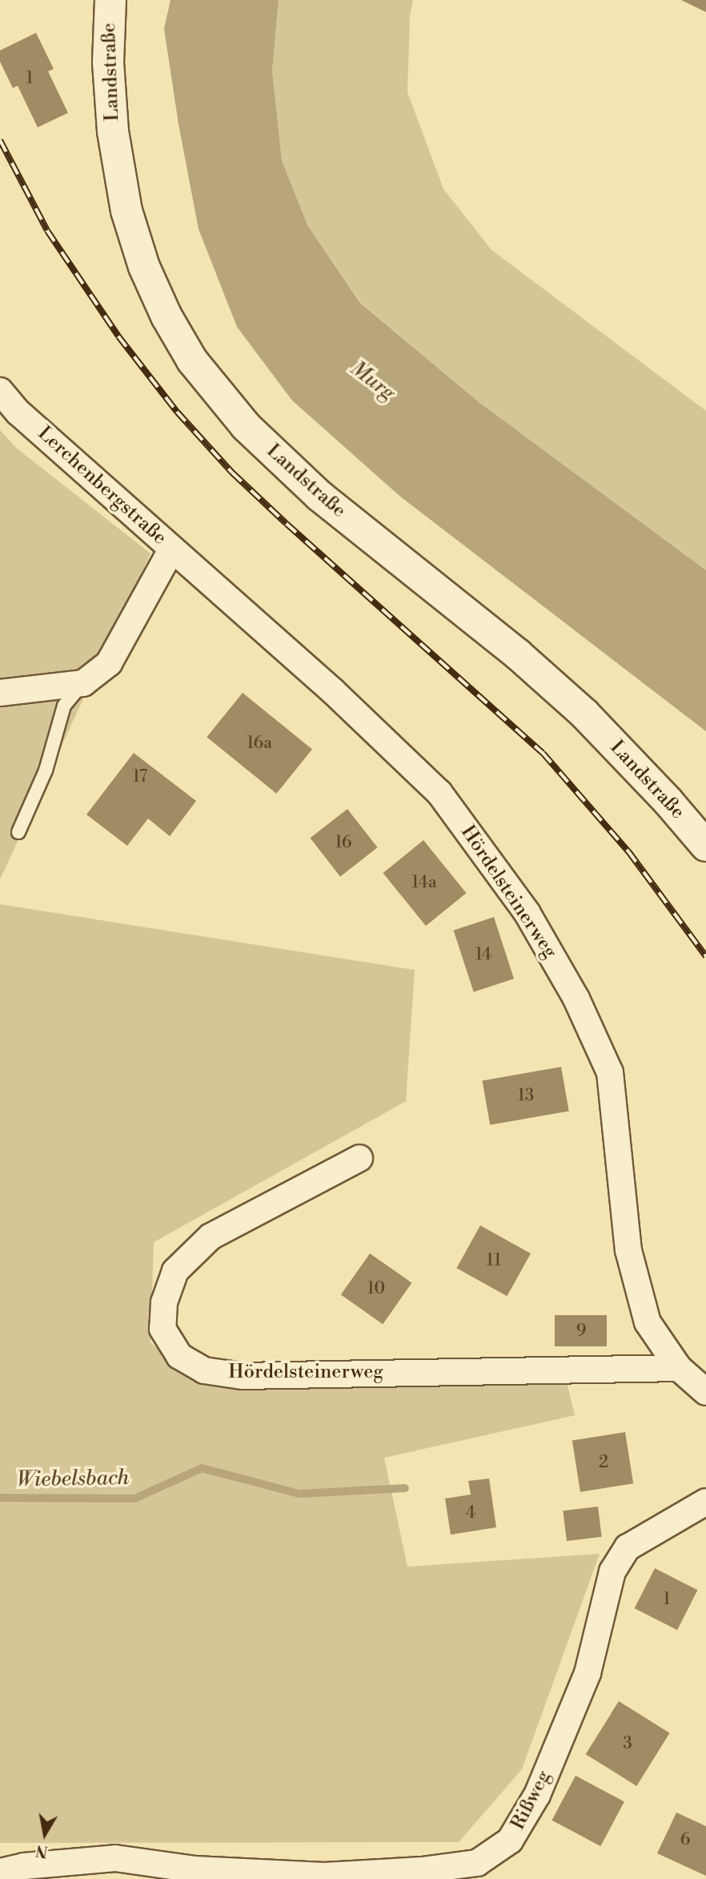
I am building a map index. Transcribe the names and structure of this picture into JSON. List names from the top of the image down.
{
  "streets": {
    "street": [
      "Landstraße",
      "Lerchenbergstraße",
      "Hördelsteinerweg",
      "Rißweg"
    ]
  },
  "crossings": [
    ["Lerchenbergstraße", "Hördelsteinerweg"]
  ],
  "water": ["Murg", "Wiebelsbach"],
  "house_numbers": [
    "1",
    "16a",
    "17",
    "16",
    "14a",
    "14",
    "13",
    "11",
    "10",
    "9",
    "2",
    "4",
    "1",
    "3",
    "6"
  ],
  "north": "bottom"
}
